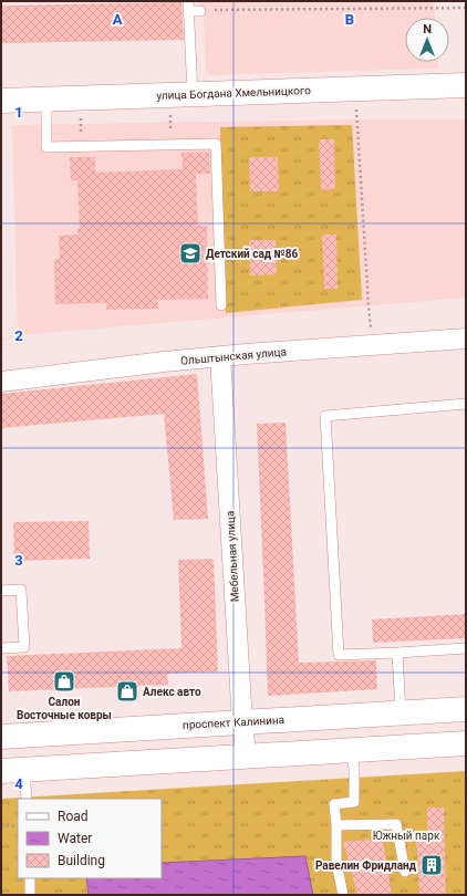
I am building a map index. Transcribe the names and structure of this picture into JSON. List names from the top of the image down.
{
  "streets": {
    "main road": ["улица Богдана Хмельницкого", "проспект Калинина"],
    "street": ["Ольштынская улица", "Мебельная улица"]
  },
  "crossings": [
    ["Ольштынская улица", "Мебельная улица"],
    ["Мебельная улица", "проспект Калинина"]
  ],
  "parks": ["Южный парк"],
  "places": {
    "school or university": ["Детский сад №86"],
    "shop": ["Салон Восточные ковры", "Алекс авто"],
    "building": ["Равелин Фридланд"]
  },
  "legend": ["Road", "Water", "Building"],
  "north": "top",
  "grid": {
    "columns": ["A", "B"],
    "rows": [
      "1",
      "2",
      "3",
      "4"
    ]
  }
}
